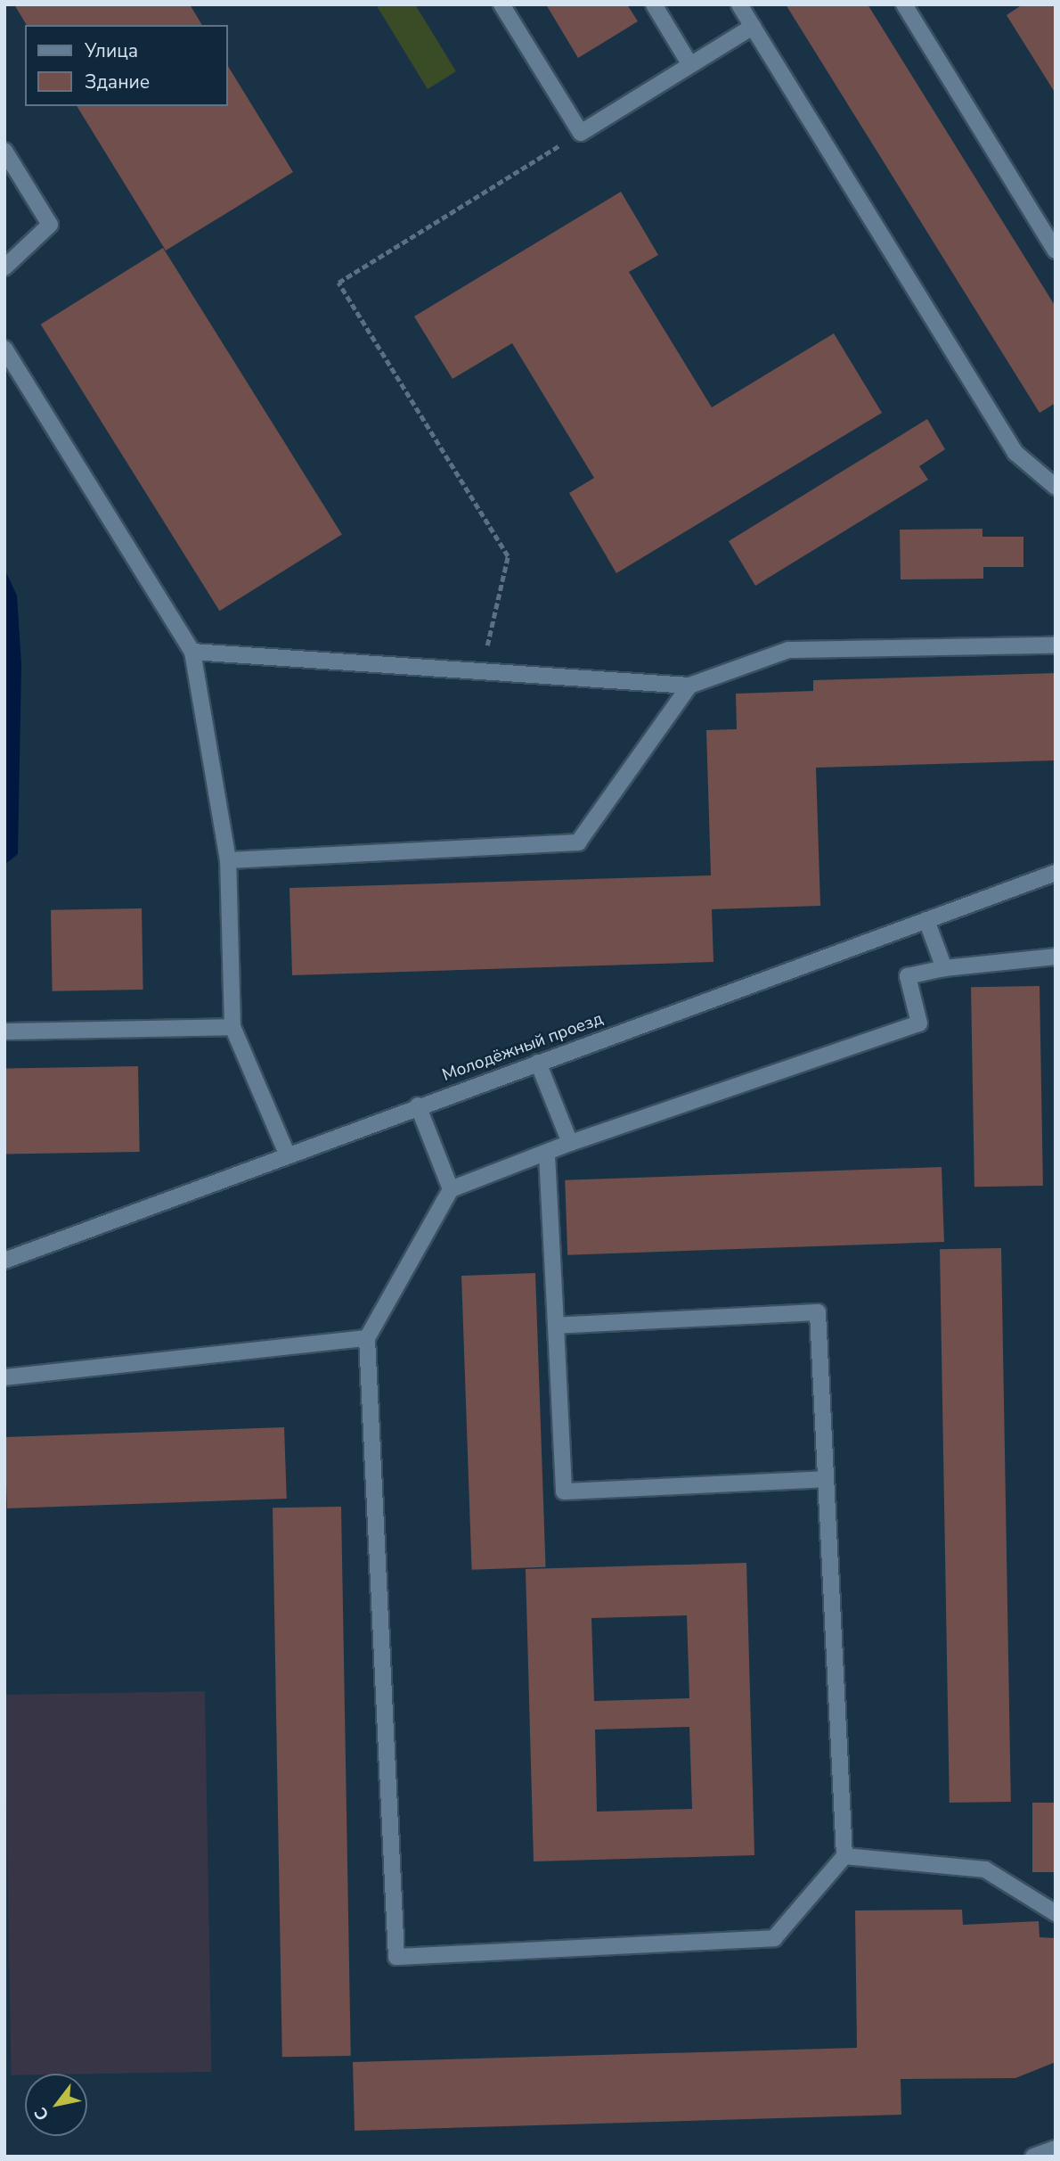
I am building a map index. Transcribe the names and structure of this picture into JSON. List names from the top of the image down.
{
  "streets": {
    "street": ["Молодёжный проезд"]
  },
  "legend": ["Улица", "Здание"],
  "north": "bottom left"
}
